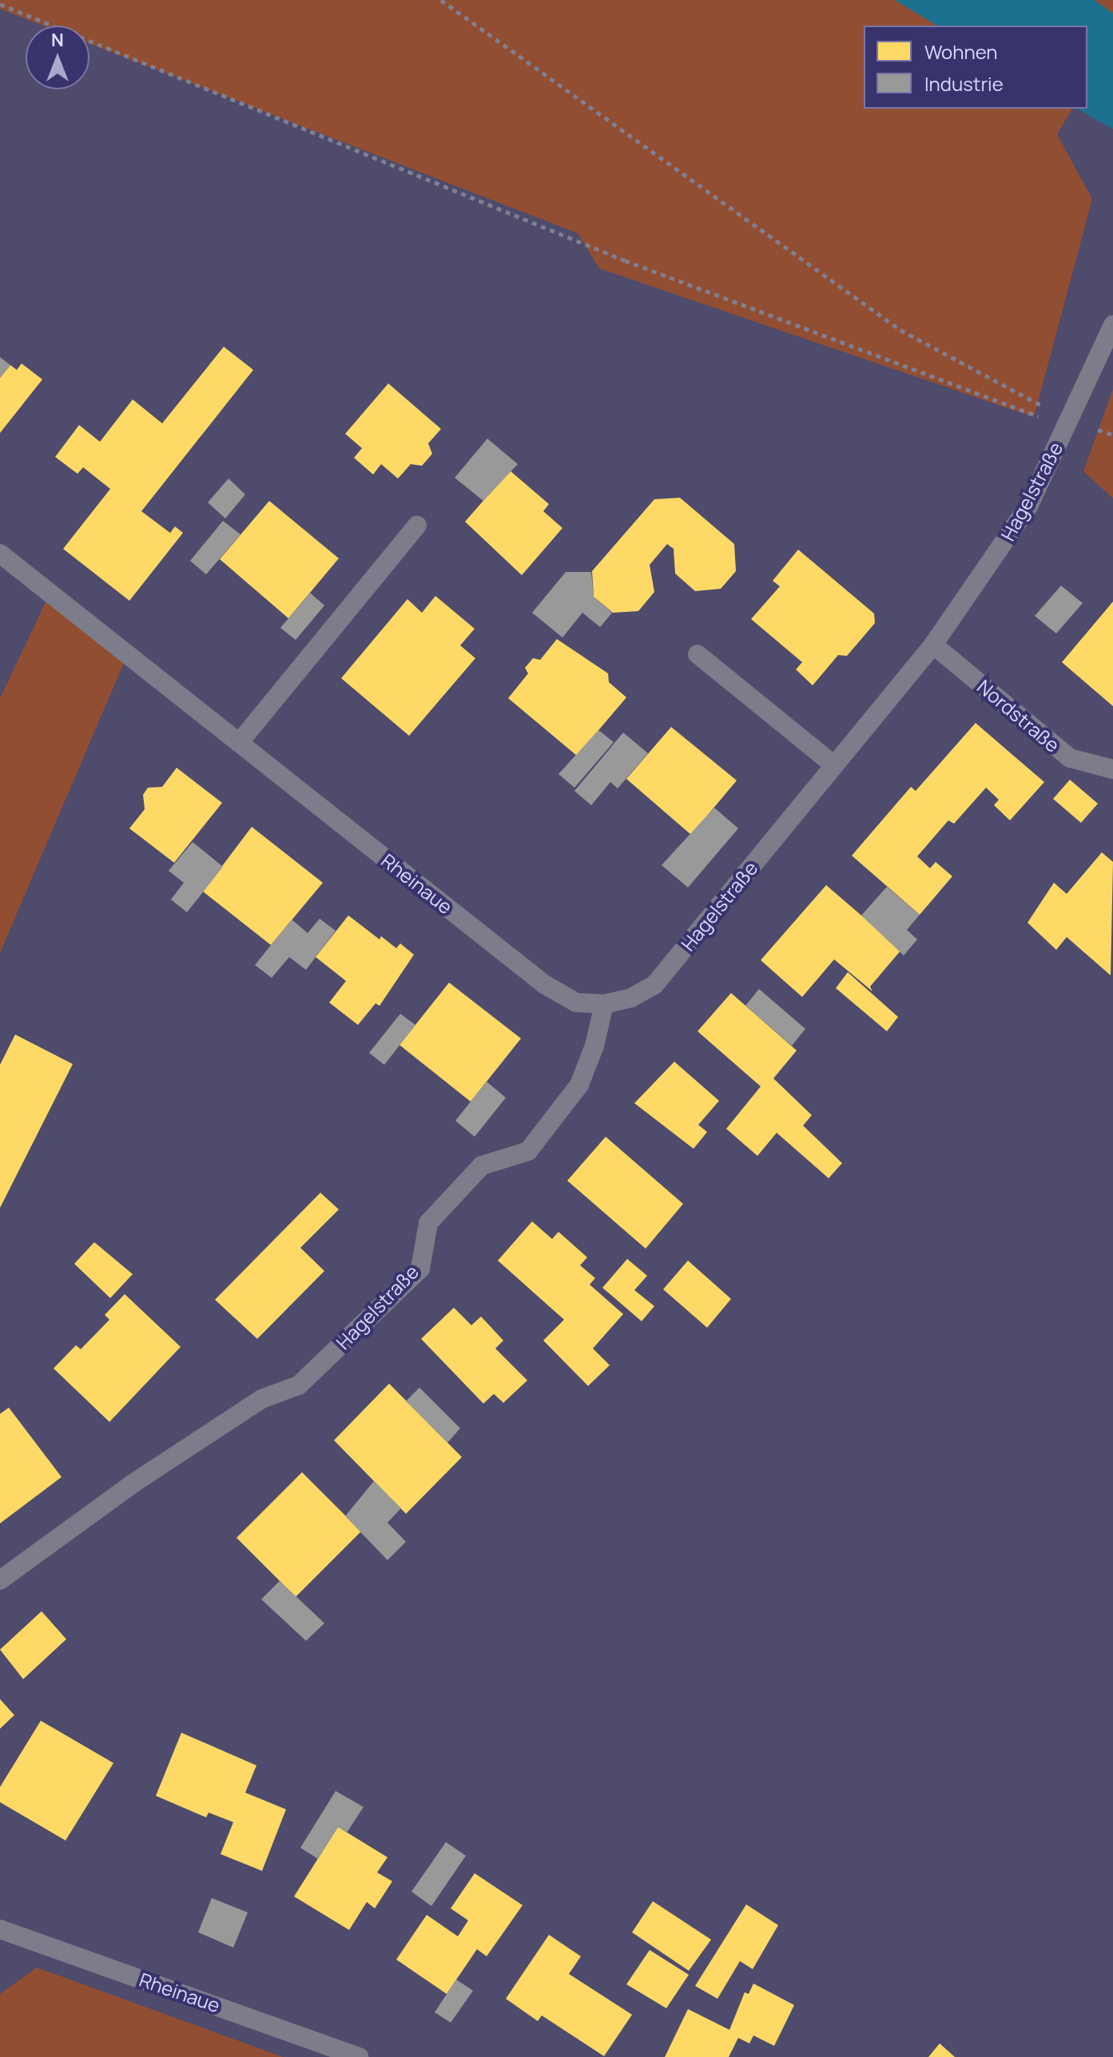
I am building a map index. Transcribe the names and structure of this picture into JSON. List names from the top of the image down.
{
  "streets": {
    "street": ["Hagelstraße", "Nordstraße", "Rheinaue"]
  },
  "crossings": [
    ["Hagelstraße", "Nordstraße"],
    ["Hagelstraße", "Rheinaue"]
  ],
  "legend": ["Wohnen", "Industrie"],
  "north": "top"
}
